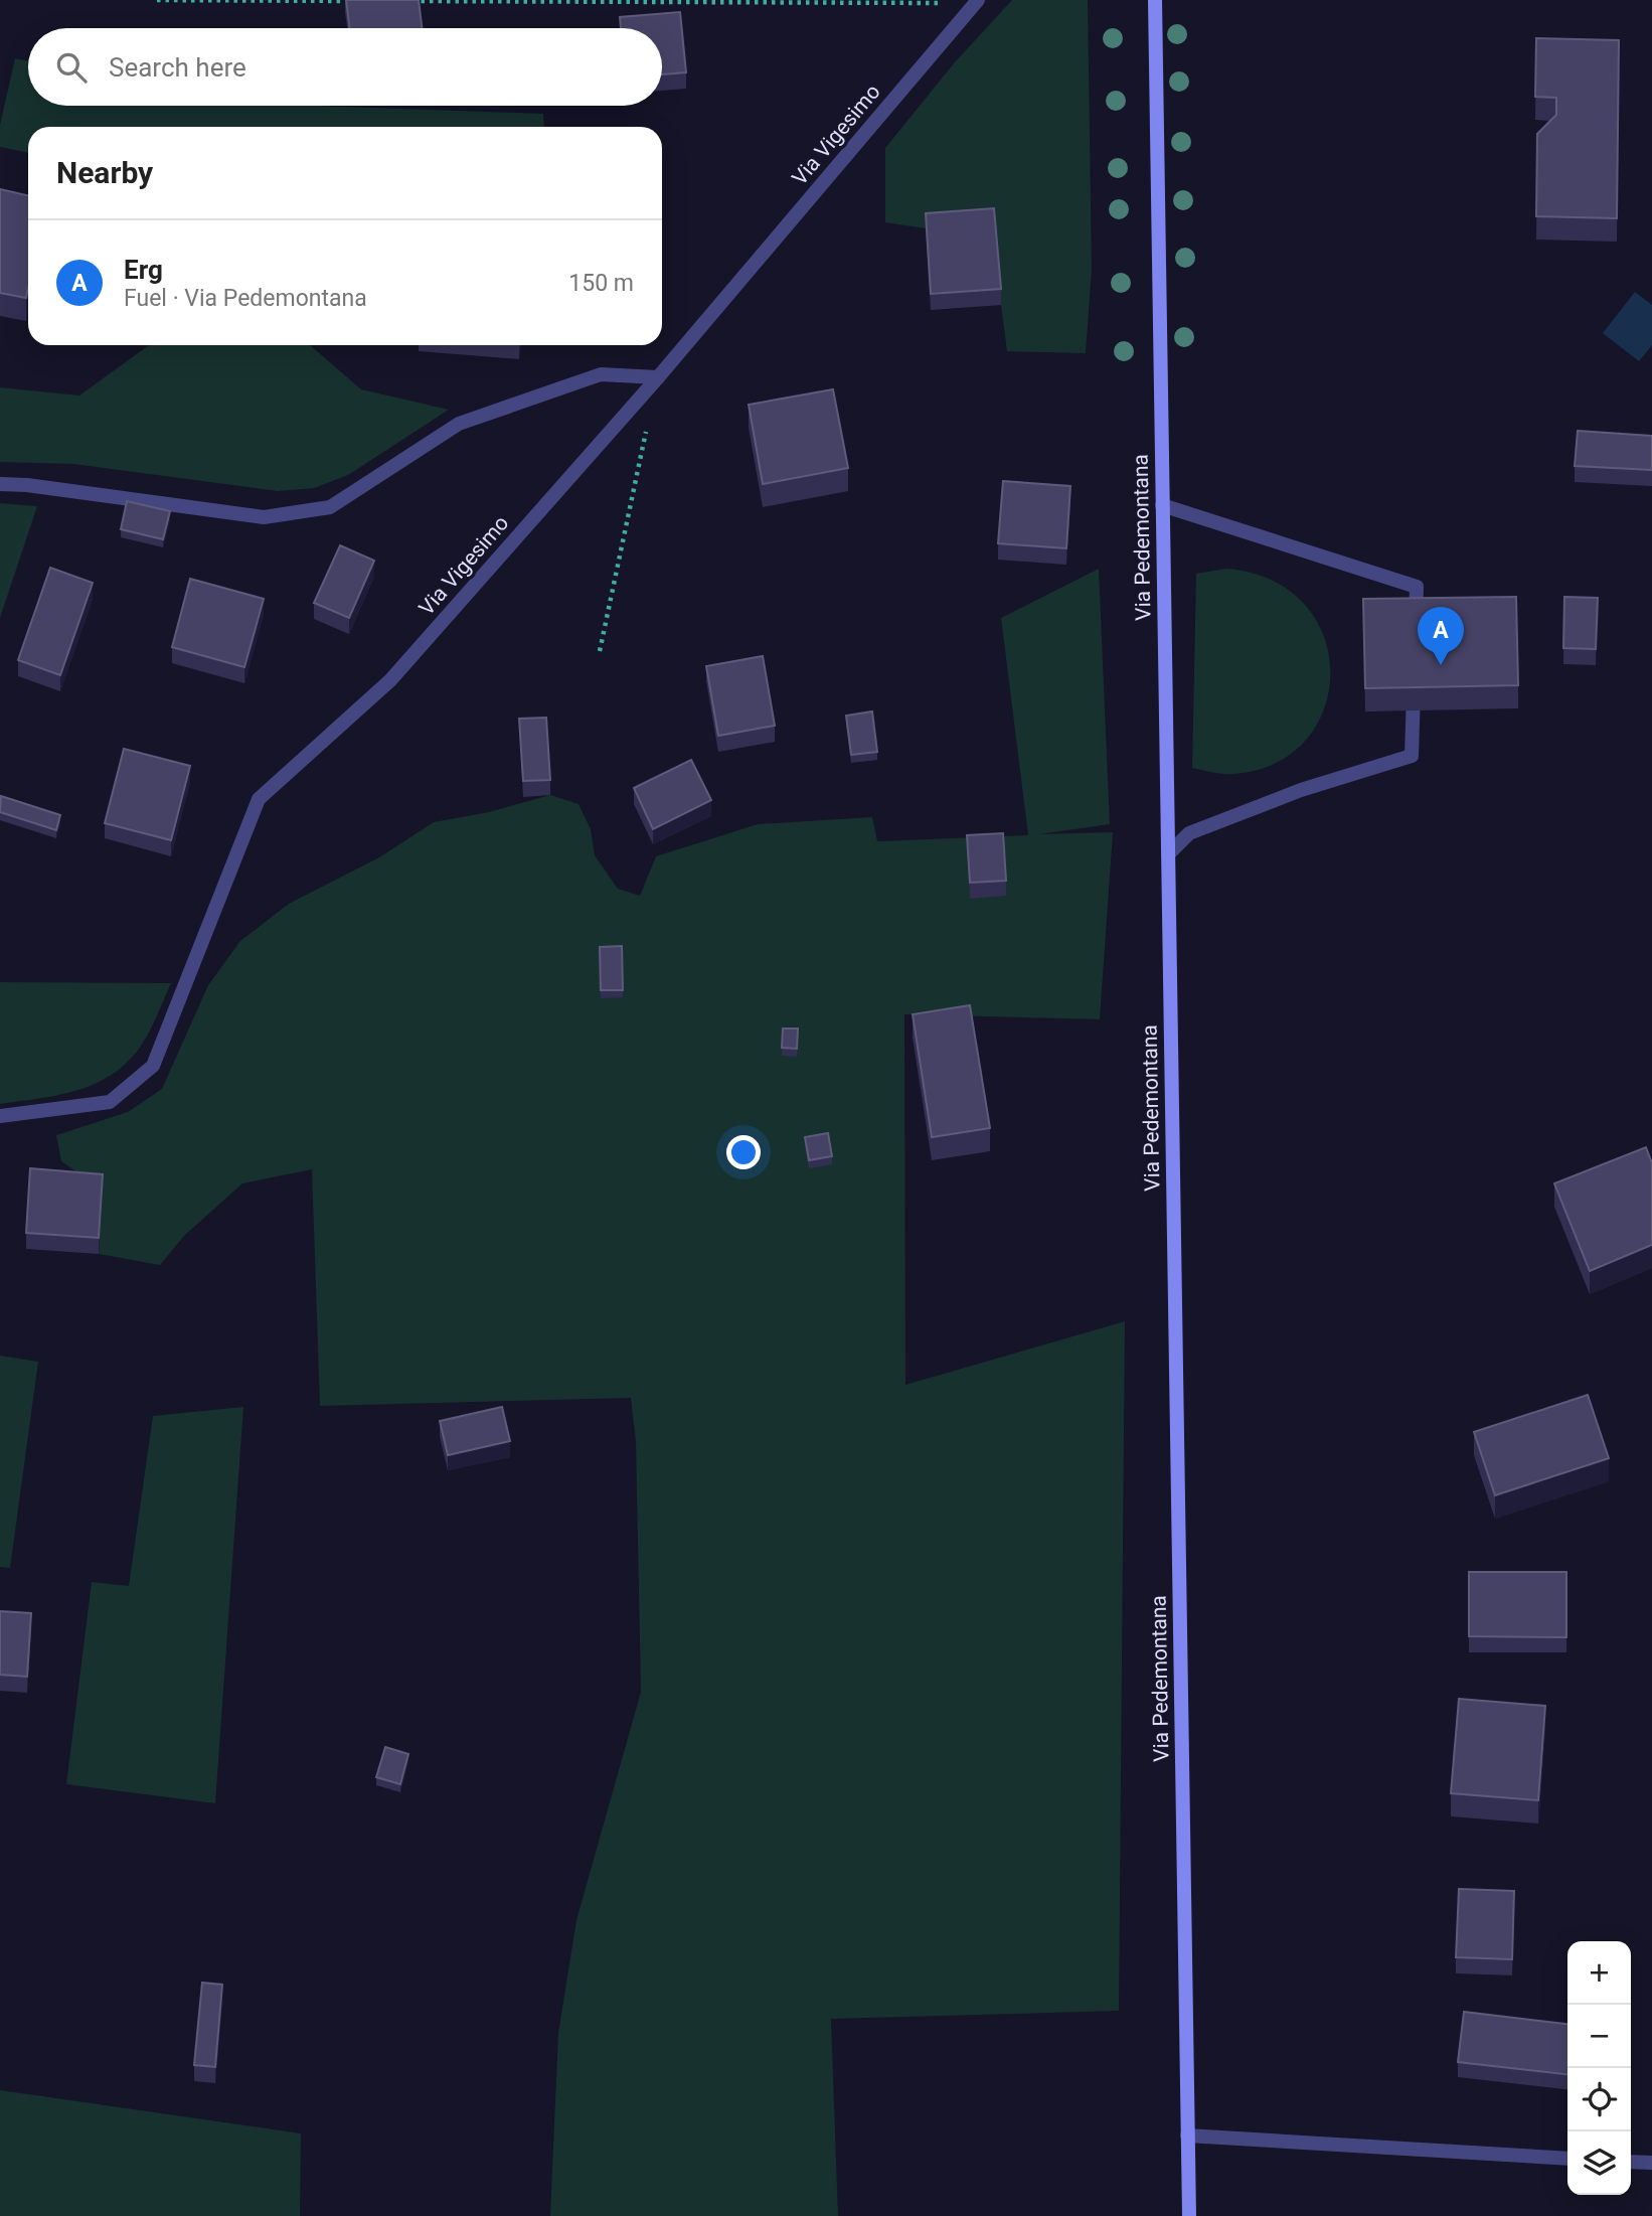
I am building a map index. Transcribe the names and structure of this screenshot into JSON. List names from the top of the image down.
{
  "streets": {
    "street": ["Via Vigesimo", "Via Pedemontana"]
  },
  "page": {
    "search": "Search here",
    "heading": "Nearby",
    "list": [
      {
        "mark": "A",
        "name": "Erg",
        "note": "Fuel · Via Pedemontana",
        "value": "150 m"
      }
    ],
    "pins": "A",
    "map_buttons": ["+", "−"]
  }
}
